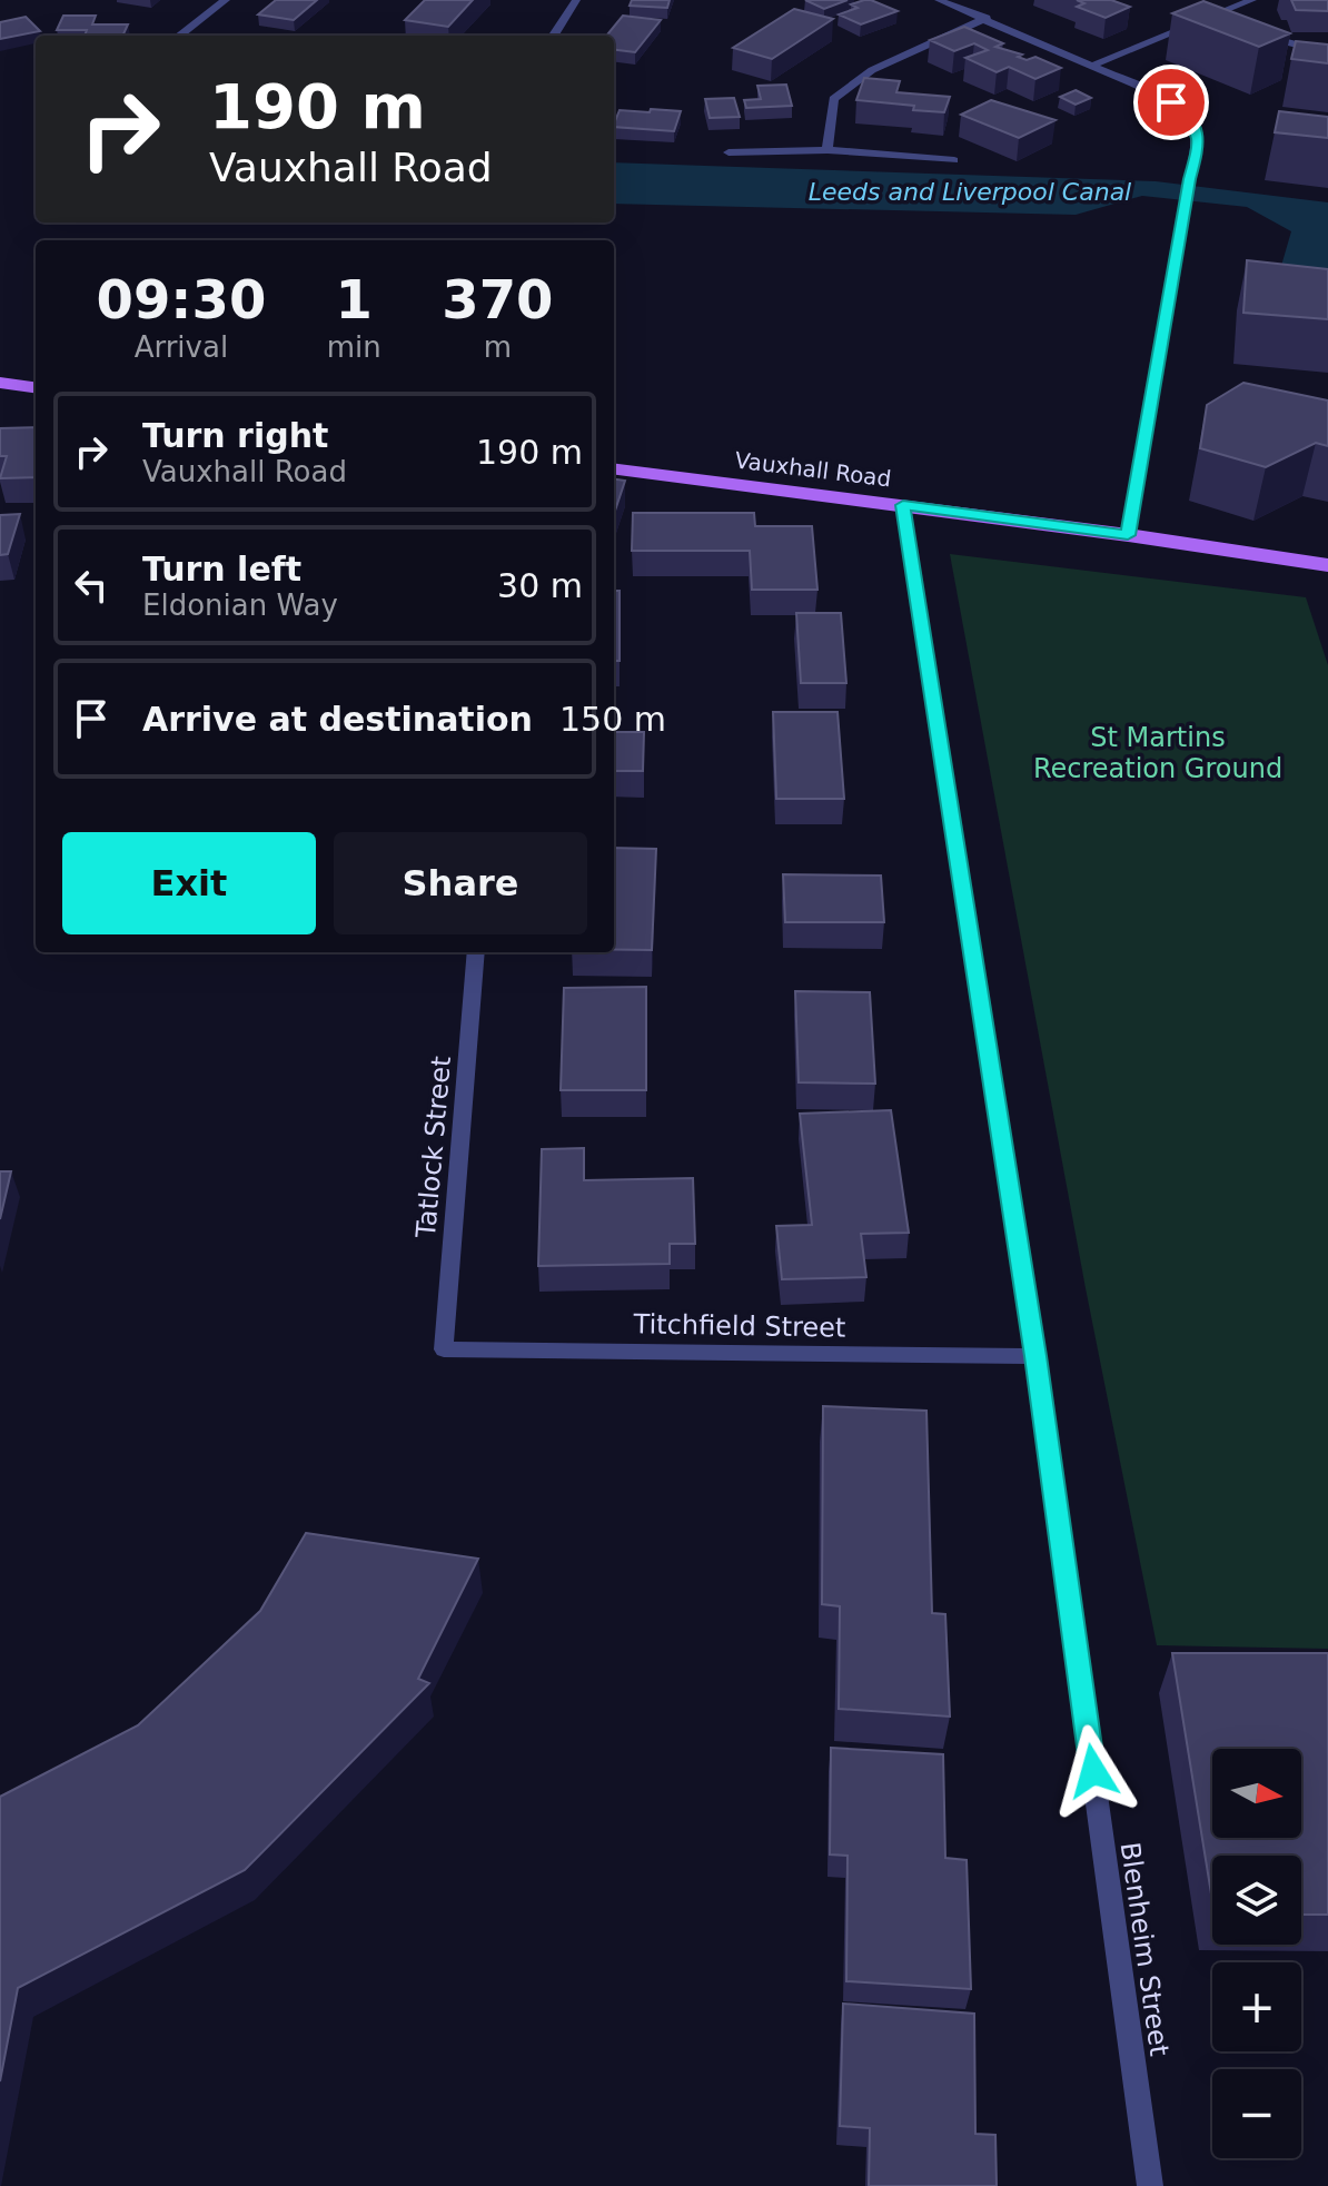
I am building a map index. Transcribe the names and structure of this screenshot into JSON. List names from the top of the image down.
{
  "streets": {
    "main road": ["Vauxhall Road"],
    "street": ["Tatlock Street", "Titchfield Street", "Blenheim Street"]
  },
  "crossings": [
    ["Vauxhall Road", "Blenheim Street"],
    ["Tatlock Street", "Titchfield Street"],
    ["Titchfield Street", "Blenheim Street"]
  ],
  "water": ["Leeds and Liverpool Canal"],
  "parks": ["St Martins Recreation Ground"],
  "north": "right",
  "page": {
    "turn": ["190 m", "Vauxhall Road"],
    "eta": [
      "09:30",
      "Arrival",
      "1",
      "min",
      "370",
      "m"
    ],
    "list": [
      {
        "name": "Turn right",
        "note": "Vauxhall Road",
        "value": "190 m"
      },
      {
        "name": "Turn left",
        "note": "Eldonian Way",
        "value": "30 m"
      },
      {
        "name": "Arrive at destination",
        "value": "150 m"
      }
    ],
    "buttons": ["Exit", "Share"],
    "map_buttons": ["+", "−"]
  }
}
